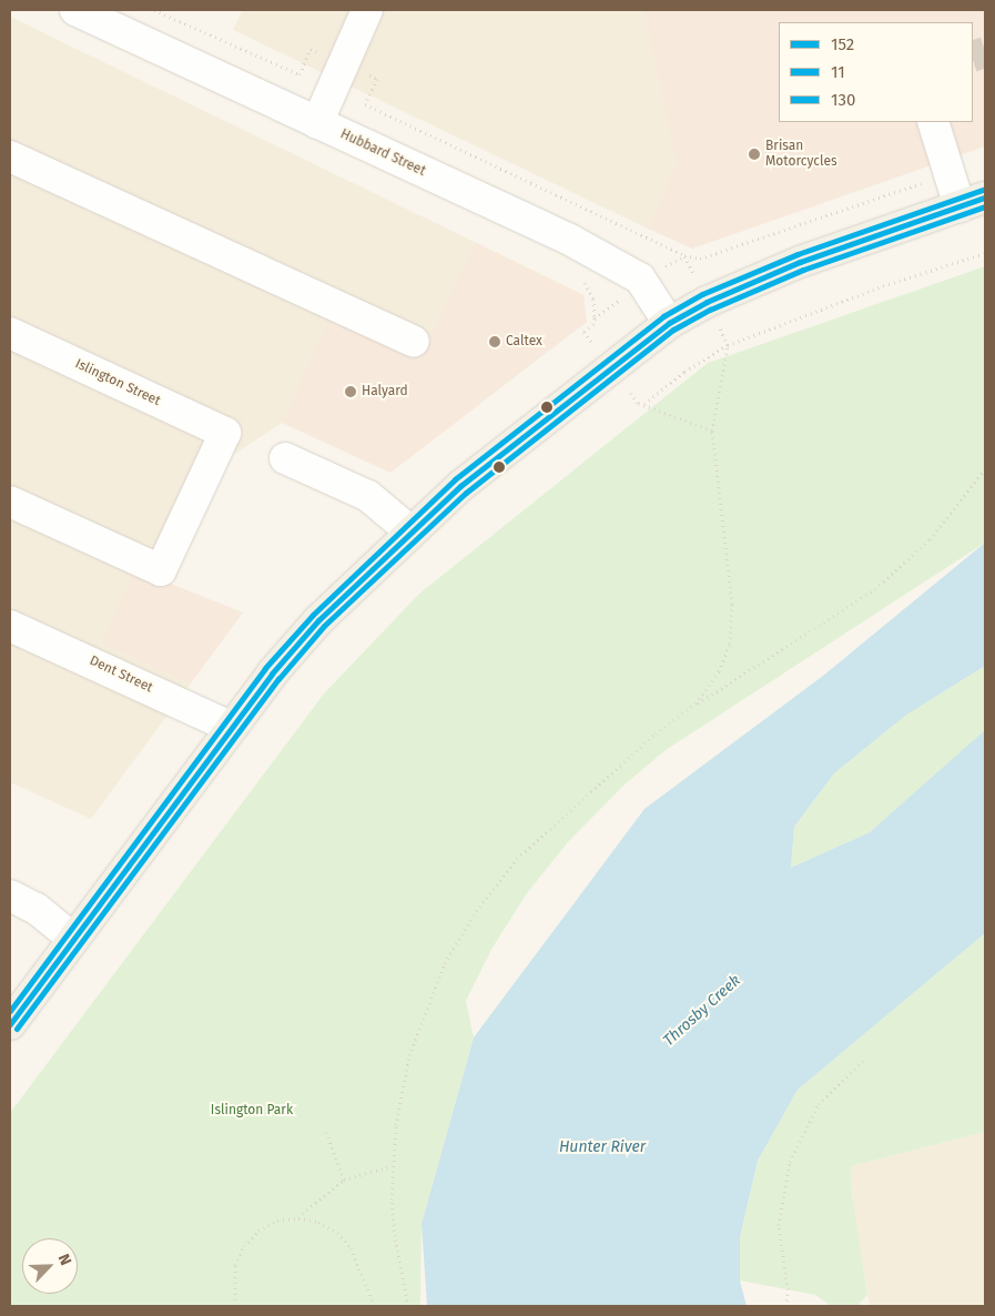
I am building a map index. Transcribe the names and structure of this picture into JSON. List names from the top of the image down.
{
  "streets": {
    "street": ["Hubbard Street", "Islington Street", "Dent Street"]
  },
  "water": ["Throsby Creek", "Hunter River"],
  "parks": ["Islington Park"],
  "places": ["Brisan Motorcycles", "Caltex", "Halyard"],
  "lines": ["transit line 130", "transit line 152", "transit line 11"],
  "legend": ["152", "11", "130"],
  "north": "top right"
}
